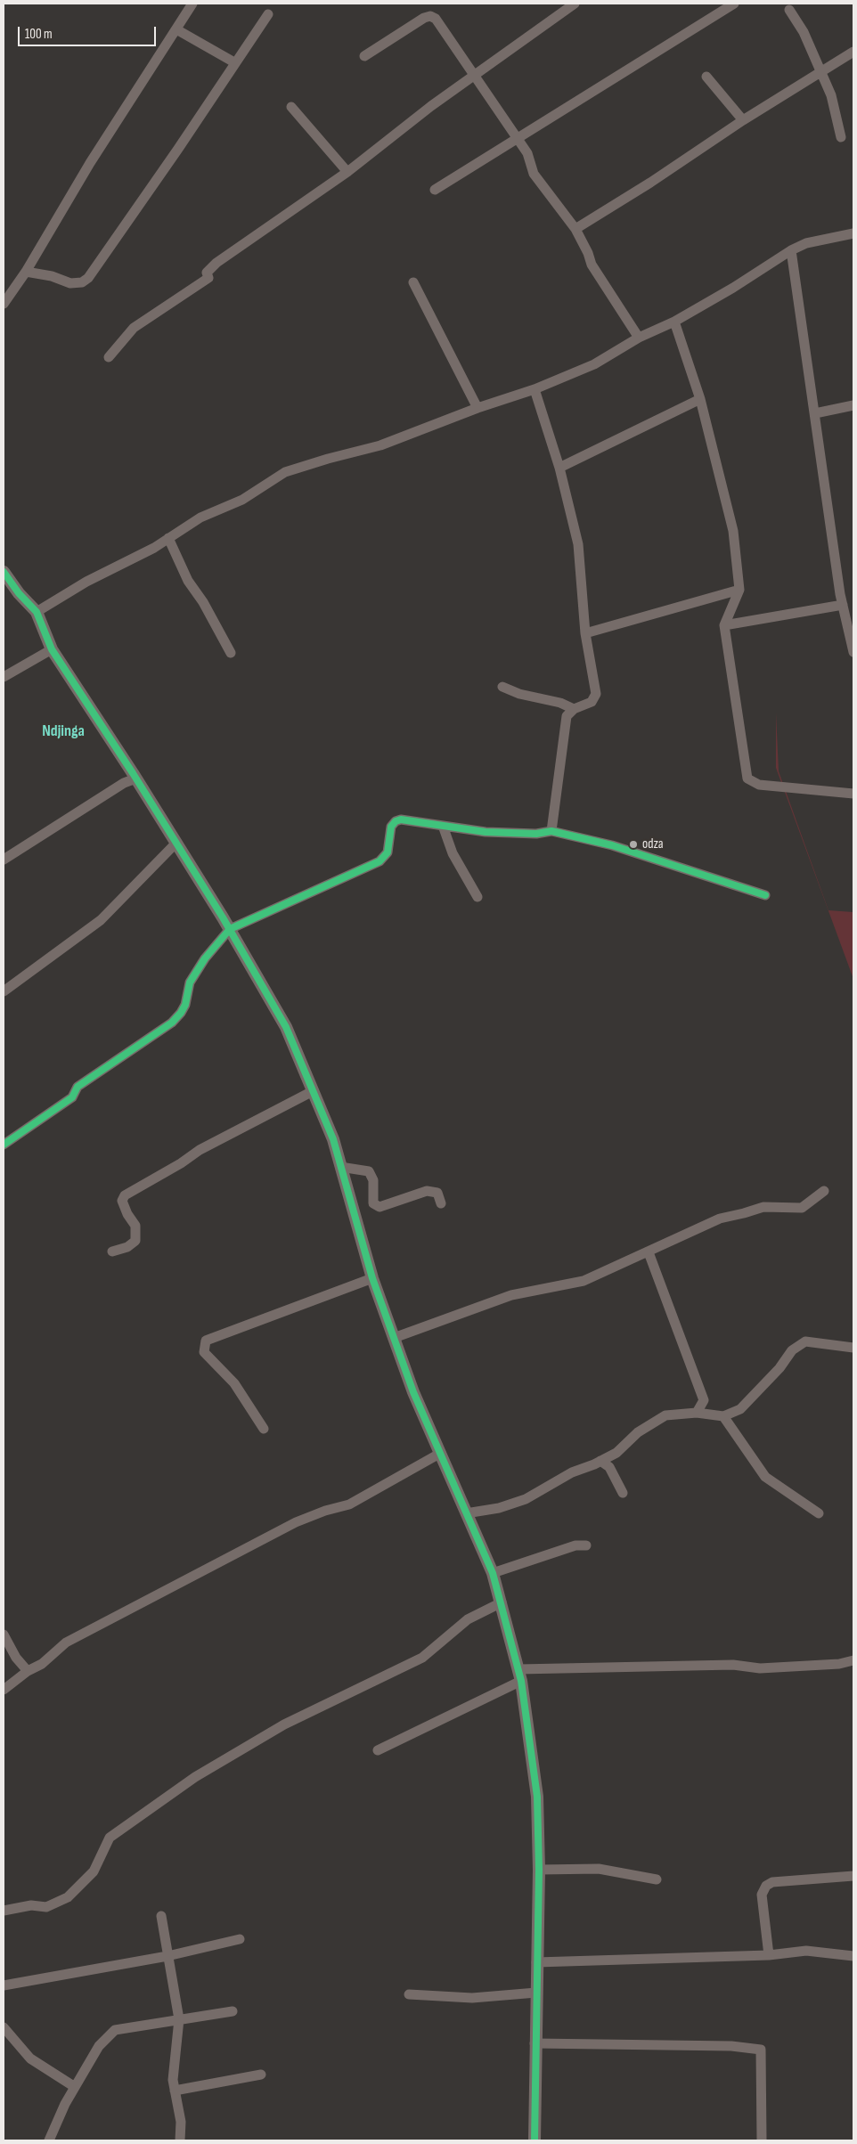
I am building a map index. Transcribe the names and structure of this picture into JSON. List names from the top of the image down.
{
  "districts": ["Ndjinga"],
  "places": ["odza"],
  "scale_bar": "100 m"
}
